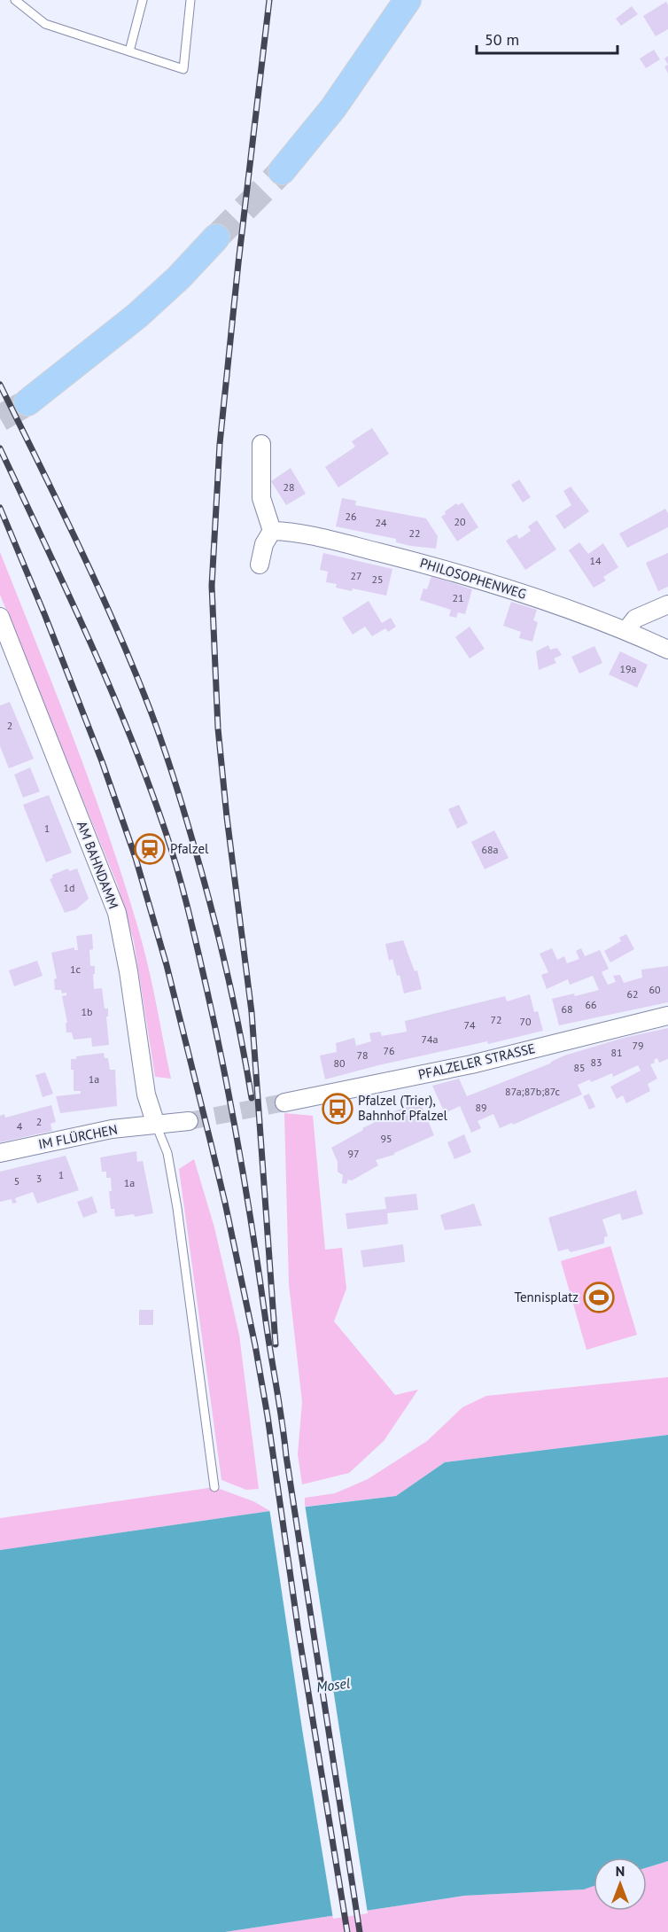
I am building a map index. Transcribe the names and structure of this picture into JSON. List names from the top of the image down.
{
  "streets": {
    "street": [
      "PHILOSOPHENWEG",
      "AM BAHNDAMM",
      "PFALZELER STRASSE",
      "IM FLÜRCHEN"
    ]
  },
  "crossings": [
    ["AM BAHNDAMM", "IM FLÜRCHEN"]
  ],
  "water": ["Mosel"],
  "places": {
    "station": ["Pfalzel"],
    "bus stop": ["Pfalzel (Trier), Bahnhof Pfalzel"],
    "sports": ["Tennisplatz"]
  },
  "house_numbers": [
    "28",
    "26",
    "20",
    "24",
    "22",
    "14",
    "27",
    "25",
    "21",
    "19a",
    "2",
    "1",
    "68a",
    "1d",
    "1c",
    "60",
    "62",
    "66",
    "68",
    "1b",
    "72",
    "70",
    "74",
    "74a",
    "79",
    "76",
    "81",
    "78",
    "83",
    "80",
    "85",
    "1a",
    "87a;87b;87c",
    "89",
    "2",
    "4",
    "95",
    "97",
    "1",
    "3",
    "5",
    "1a"
  ],
  "scale_bar": "50 m",
  "north": "top"
}
